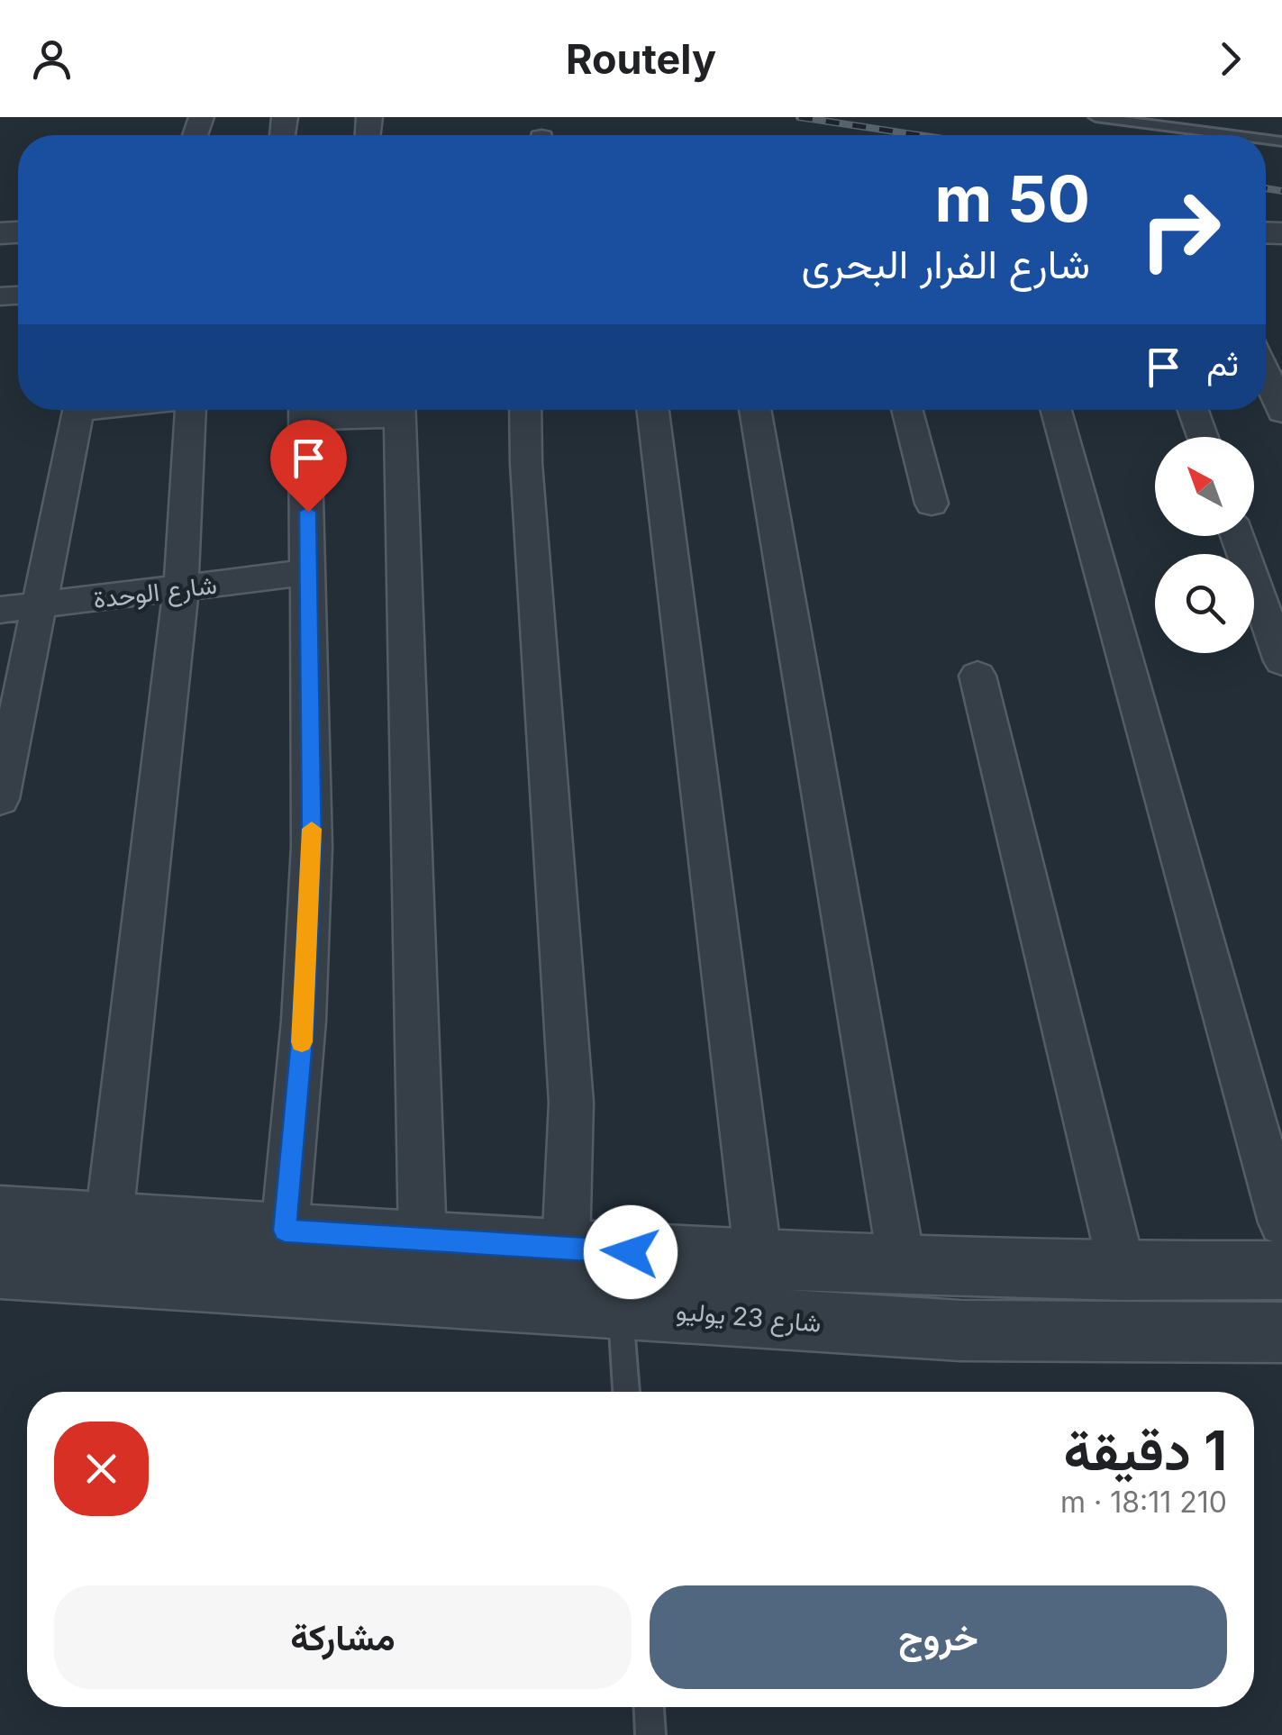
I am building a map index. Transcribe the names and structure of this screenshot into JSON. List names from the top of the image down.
{
  "streets": {
    "street": ["شارع الوحدة", "شارع 23 يوليو"]
  },
  "north": "top left",
  "page": {
    "header": "Routely",
    "turn": ["50 m", "شارع الفرار البحرى"],
    "then": "ثم",
    "heading": ["1 دقيقة", "210 m · 18:11"],
    "buttons": ["خروج", "مشاركة"]
  }
}
